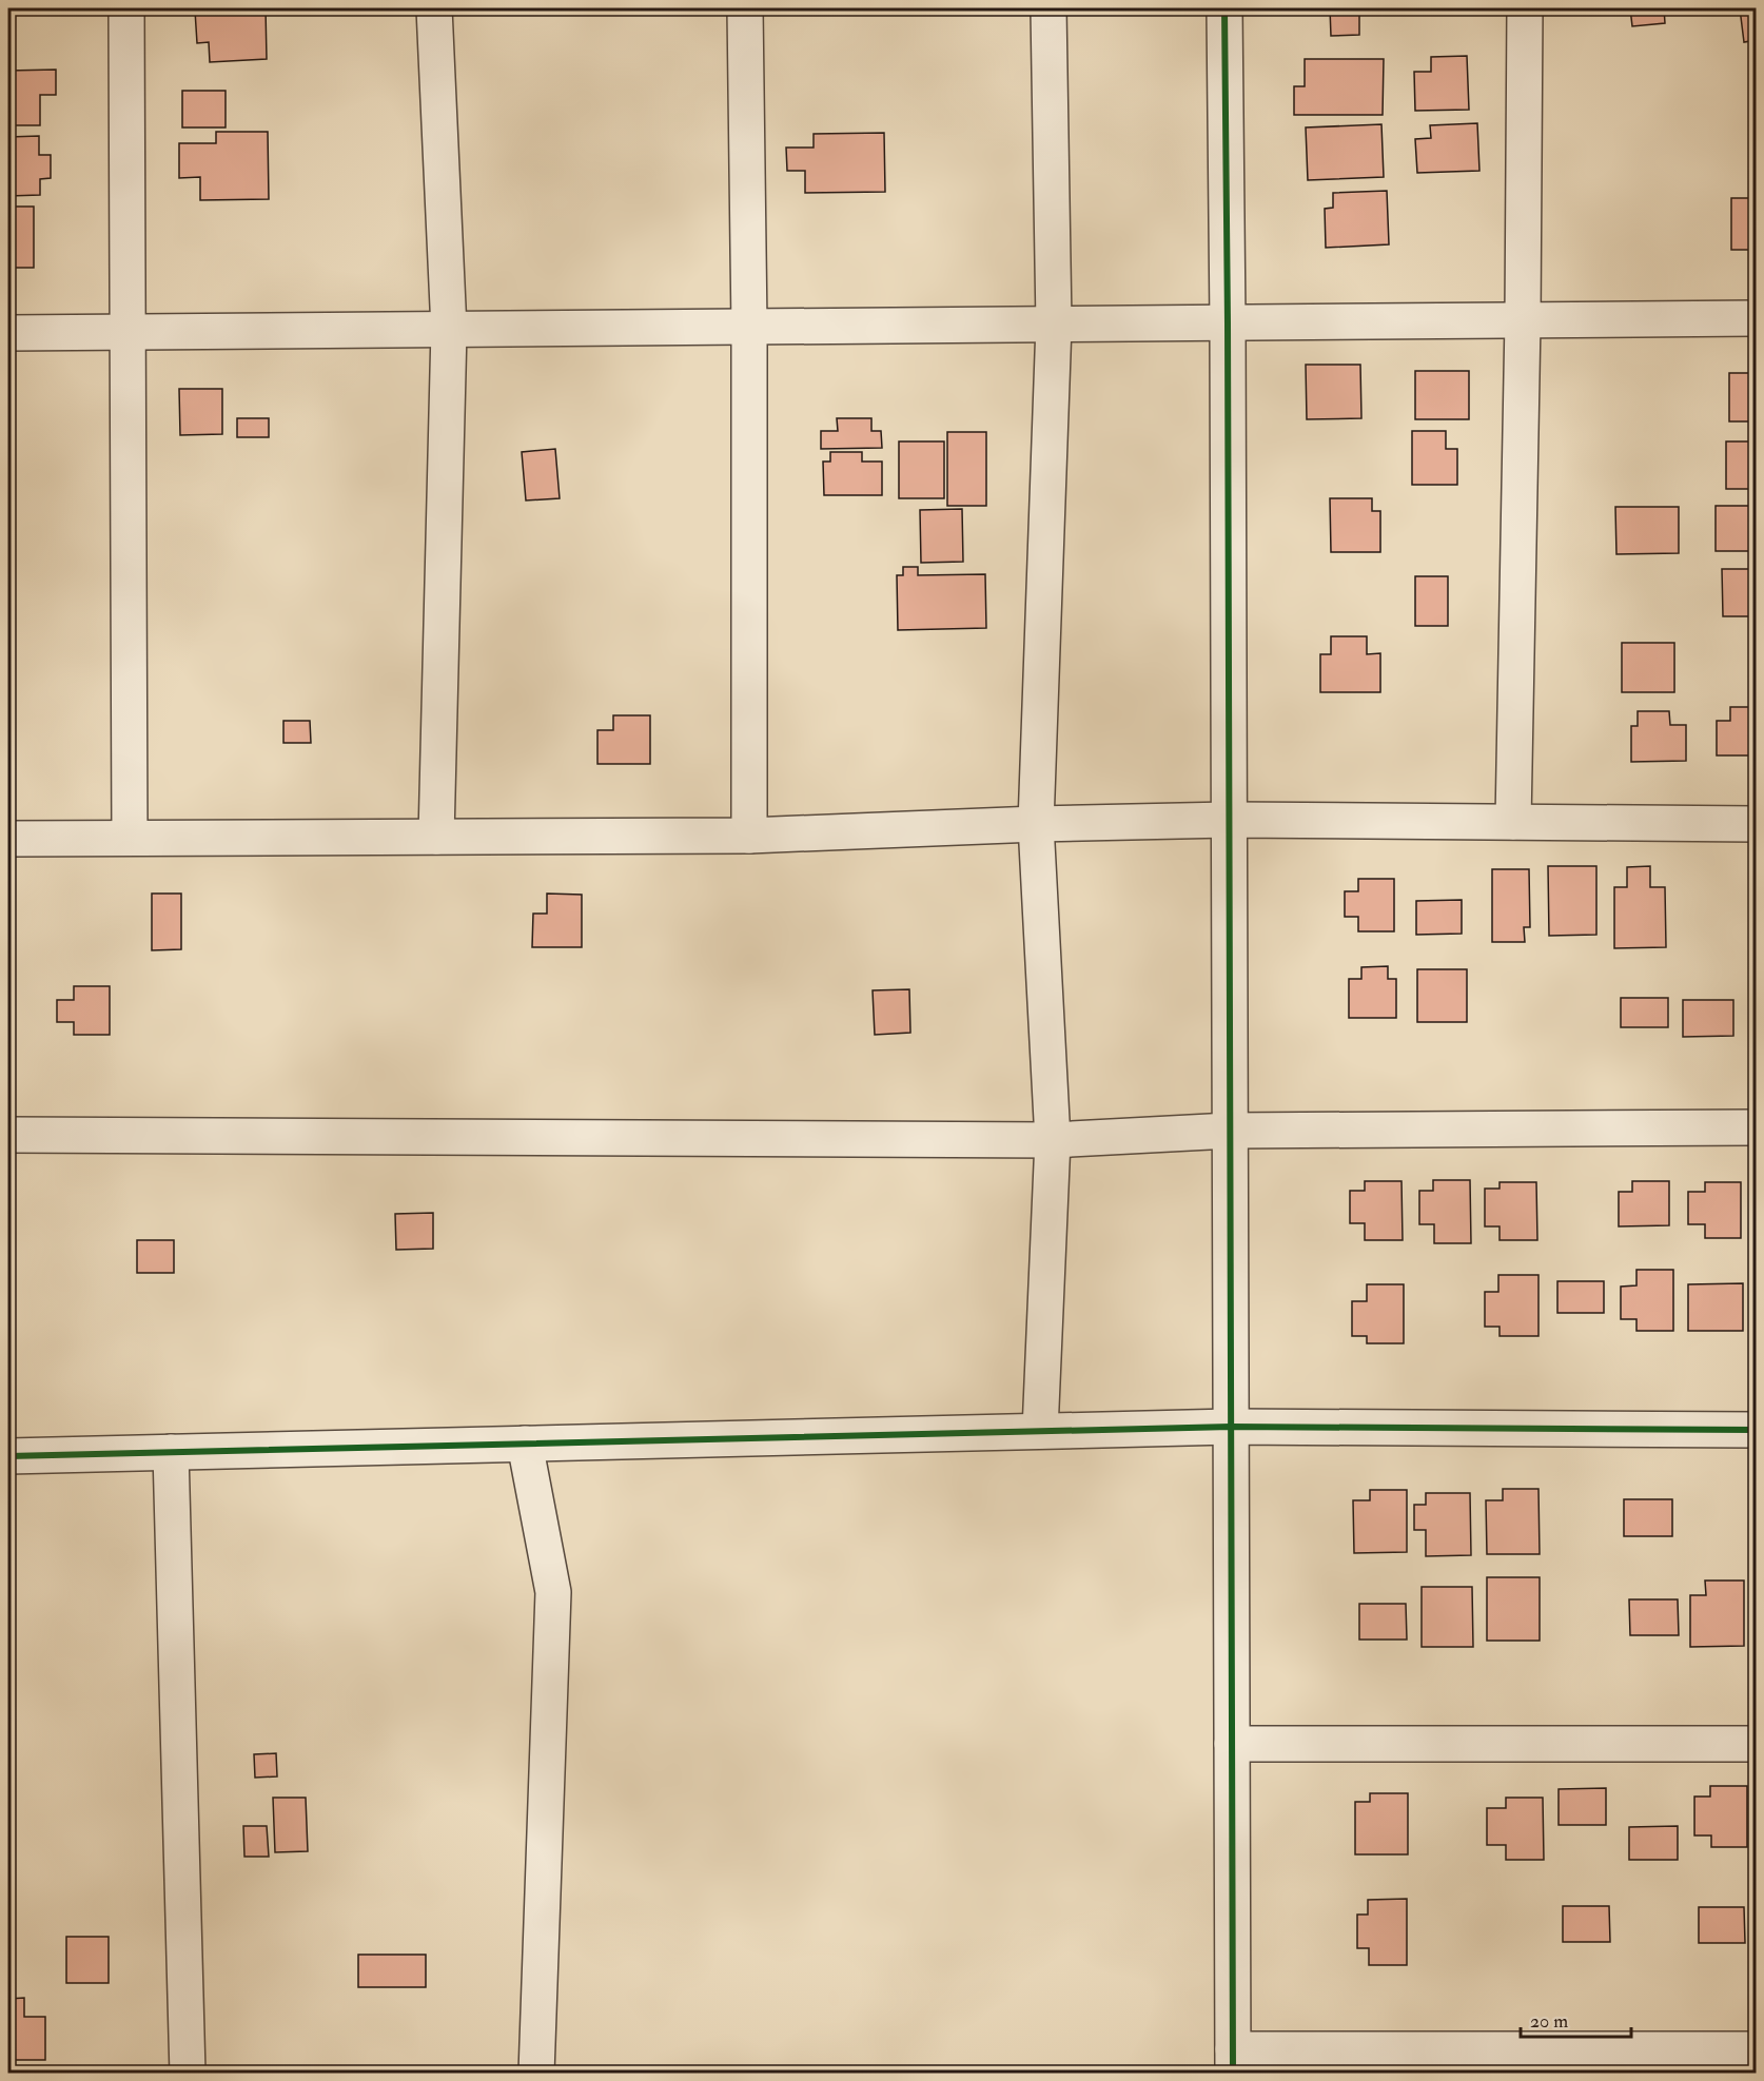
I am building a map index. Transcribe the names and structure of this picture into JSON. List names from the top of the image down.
{
  "scale_bar": "20 m"
}
